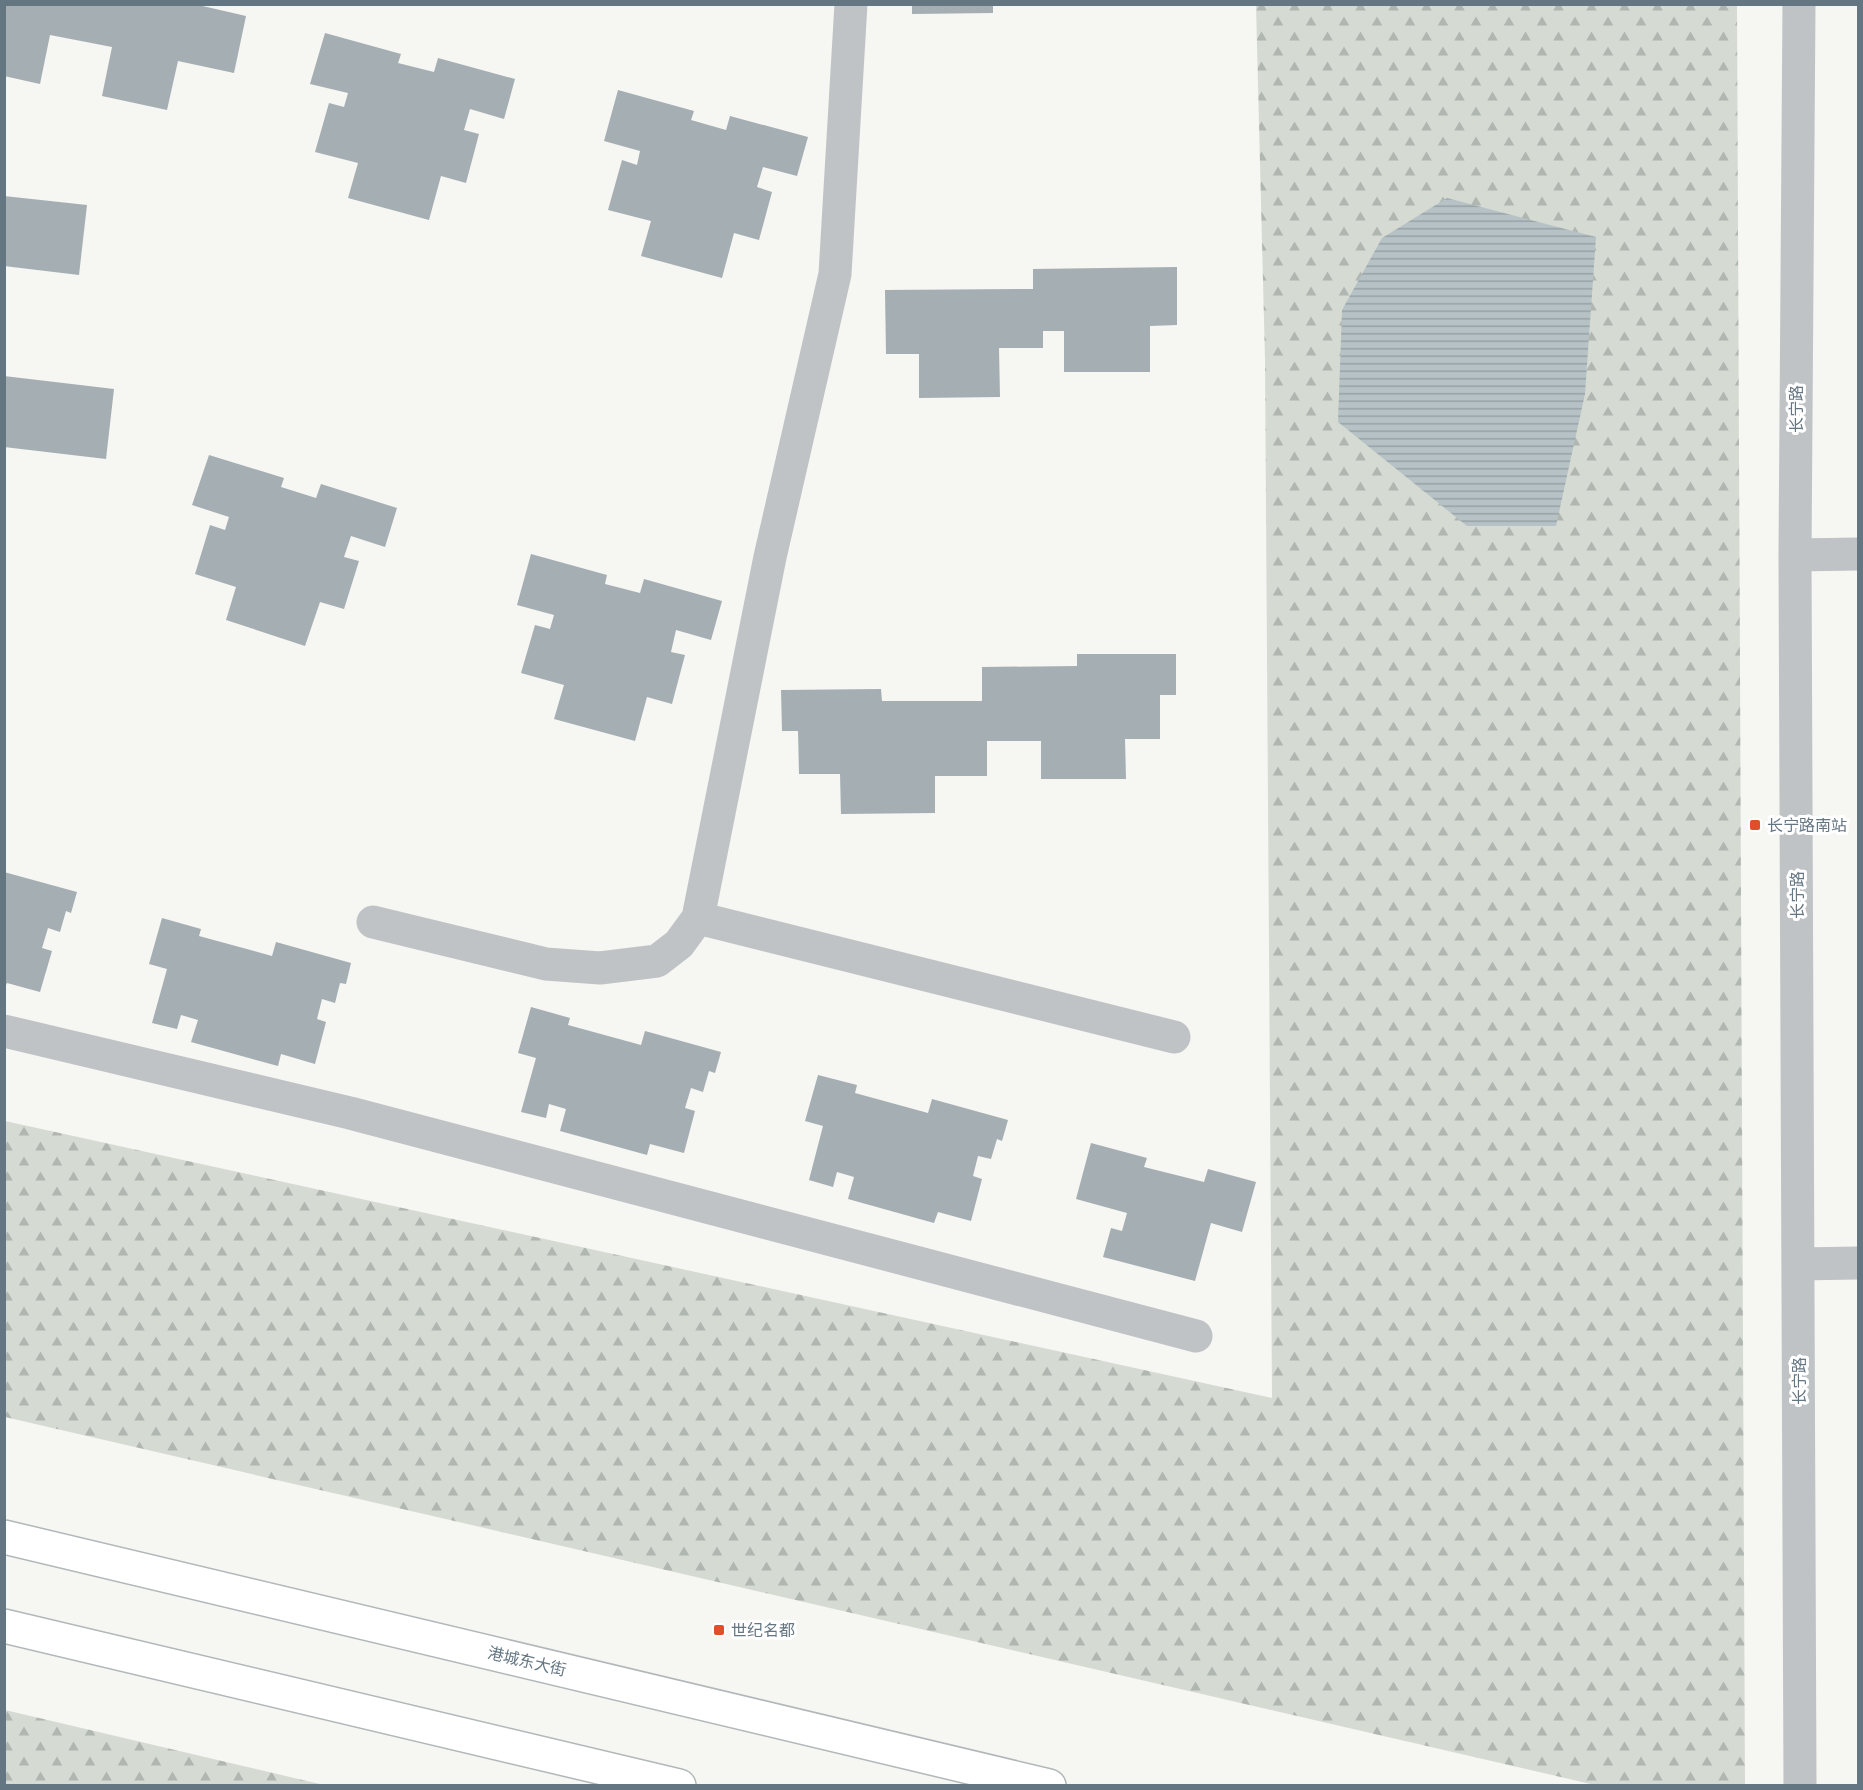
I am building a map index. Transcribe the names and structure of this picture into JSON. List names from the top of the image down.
{
  "streets": {
    "main road": ["港城东大街"],
    "street": ["长宁路"]
  },
  "places": {
    "transit": ["长宁路南站", "世纪名都"]
  }
}
